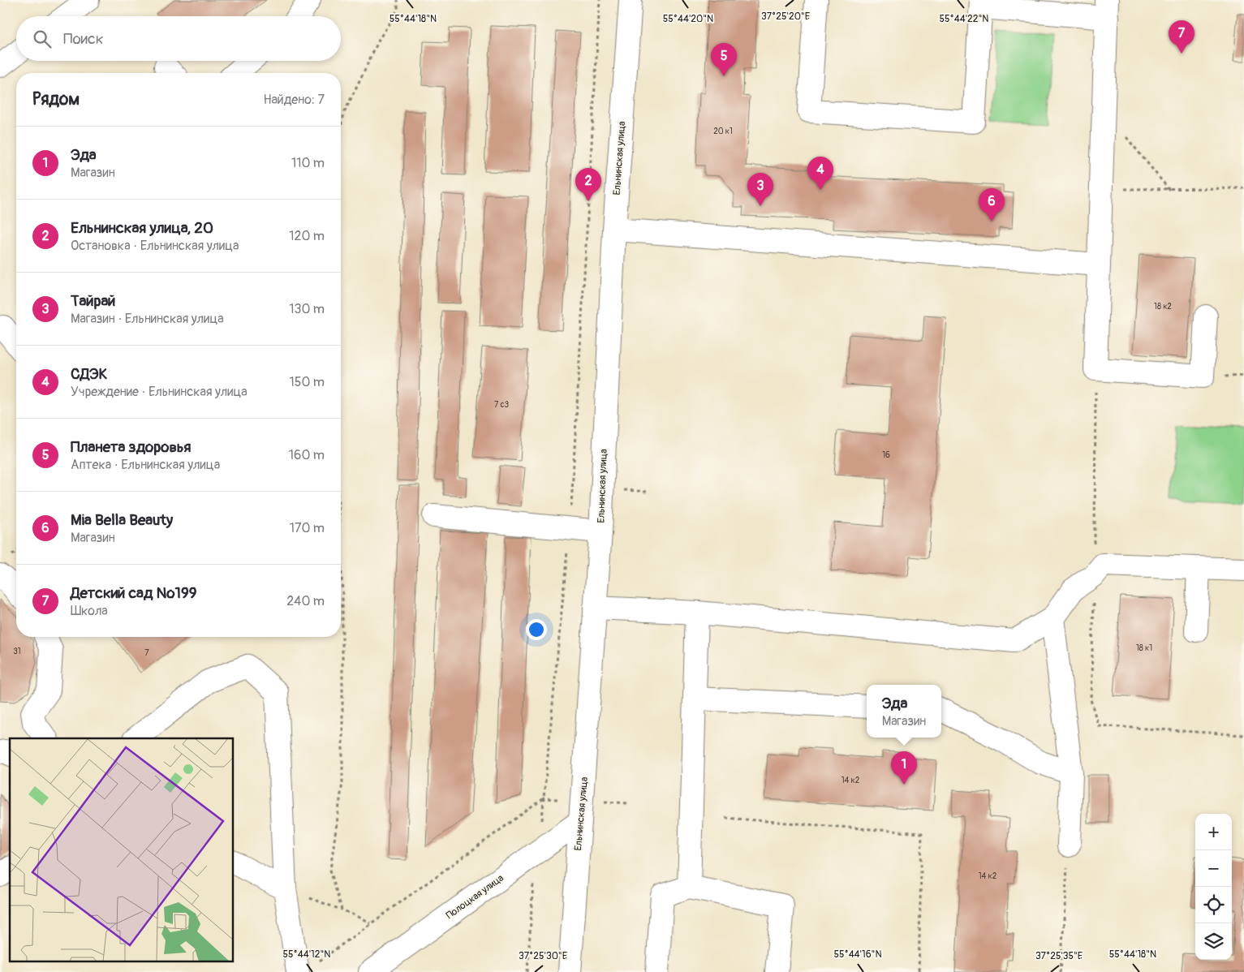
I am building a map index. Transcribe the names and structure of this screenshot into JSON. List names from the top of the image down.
{
  "streets": {
    "street": ["Ельнинская улица", "Полоцкая улица"]
  },
  "crossings": [
    ["Ельнинская улица", "Полоцкая улица"]
  ],
  "house_numbers": [
    "20 к1",
    "18 к2",
    "7 с3",
    "16",
    "18 к1",
    "31",
    "7",
    "14 к2",
    "14 к2"
  ],
  "page": {
    "search": "Поиск",
    "pins": [
      "7",
      "5",
      "4",
      "2",
      "3",
      "6",
      "1"
    ],
    "heading": ["Рядом", "Найдено: 7"],
    "list": [
      {
        "mark": "1",
        "name": "Эда",
        "note": "Магазин",
        "value": "110 m"
      },
      {
        "mark": "2",
        "name": "Ельнинская улица, 20",
        "note": "Остановка · Ельнинская улица",
        "value": "120 m"
      },
      {
        "mark": "3",
        "name": "Тайрай",
        "note": "Магазин · Ельнинская улица",
        "value": "130 m"
      },
      {
        "mark": "4",
        "name": "СДЭК",
        "note": "Учреждение · Ельнинская улица",
        "value": "150 m"
      },
      {
        "mark": "5",
        "name": "Планета здоровья",
        "note": "Аптека · Ельнинская улица",
        "value": "160 m"
      },
      {
        "mark": "6",
        "name": "Mia Bella Beauty",
        "note": "Магазин",
        "value": "170 m"
      },
      {
        "mark": "7",
        "name": "Детский сад №199",
        "note": "Школа",
        "value": "240 m"
      }
    ],
    "popup": ["Эда", "Магазин"],
    "map_buttons": ["+", "−"]
  },
  "coordinates": [
    "37°25'20\"E",
    "55°44'18\"N",
    "55°44'20\"N",
    "55°44'22\"N",
    "55°44'12\"N",
    "55°44'16\"N",
    "37°25'30\"E",
    "37°25'35\"E"
  ]
}
